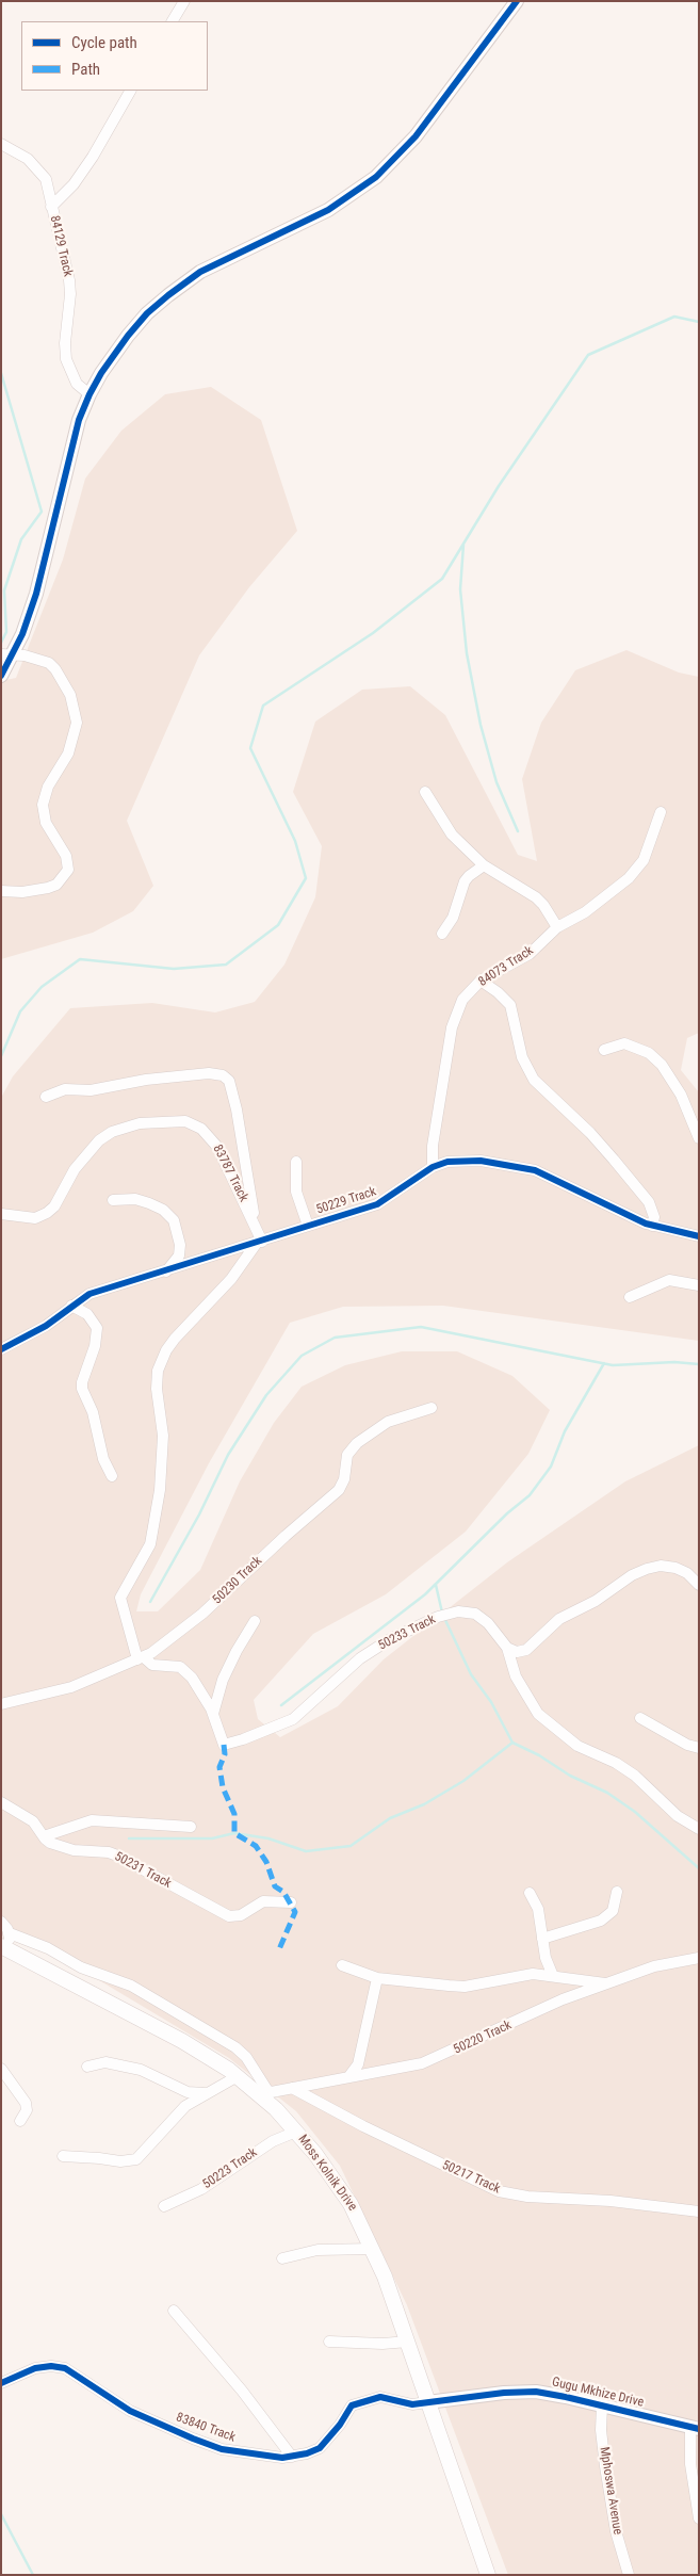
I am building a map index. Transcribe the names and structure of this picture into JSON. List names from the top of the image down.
{
  "streets": {
    "main road": ["Moss Kolnik Drive"],
    "street": [
      "84129 Track",
      "84073 Track",
      "83787 Track",
      "50229 Track",
      "50230 Track",
      "50233 Track",
      "50231 Track",
      "50220 Track",
      "50223 Track",
      "50217 Track",
      "Gugu Mkhize Drive",
      "83840 Track",
      "Mphoswa Avenue"
    ]
  },
  "crossings": [
    ["84073 Track", "50229 Track"],
    ["83787 Track", "50229 Track"],
    ["50220 Track", "Moss Kolnik Drive"],
    ["50220 Track", "50217 Track"],
    ["50223 Track", "Moss Kolnik Drive"],
    ["Moss Kolnik Drive", "Gugu Mkhize Drive"],
    ["Moss Kolnik Drive", "83840 Track"],
    ["Gugu Mkhize Drive", "83840 Track"],
    ["Gugu Mkhize Drive", "Mphoswa Avenue"]
  ],
  "legend": ["Cycle path", "Path"]
}
